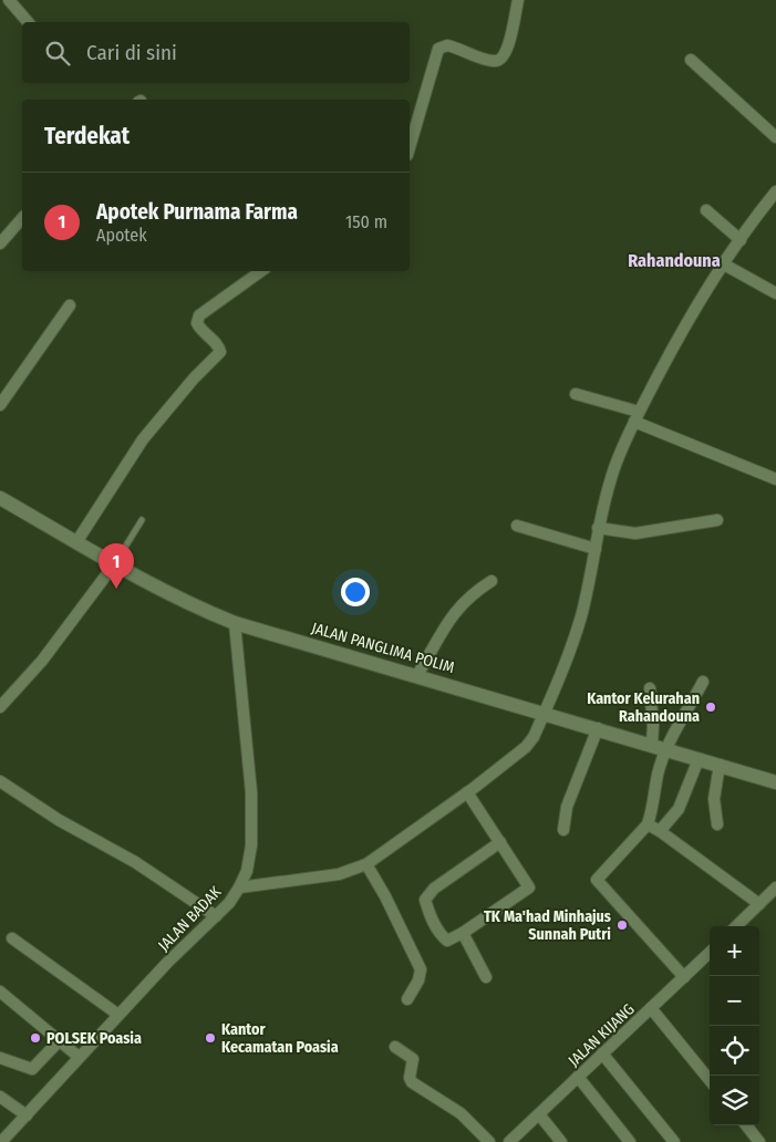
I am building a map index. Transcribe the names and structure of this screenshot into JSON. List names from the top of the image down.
{
  "streets": {
    "street": ["JALAN PANGLIMA POLIM", "JALAN BADAK", "JALAN KIJANG"]
  },
  "crossings": [
    ["JALAN PANGLIMA POLIM", "JALAN BADAK"]
  ],
  "districts": ["Rahandouna"],
  "places": [
    "Kantor Kelurahan Rahandouna",
    "TK Ma'had Minhajus Sunnah Putri",
    "POLSEK Poasia",
    "Kantor Kecamatan Poasia"
  ],
  "page": {
    "search": "Cari di sini",
    "heading": "Terdekat",
    "list": [
      {
        "mark": "1",
        "name": "Apotek Purnama Farma",
        "note": "Apotek",
        "value": "150 m"
      }
    ],
    "pins": "1",
    "map_buttons": ["+", "−"]
  }
}
